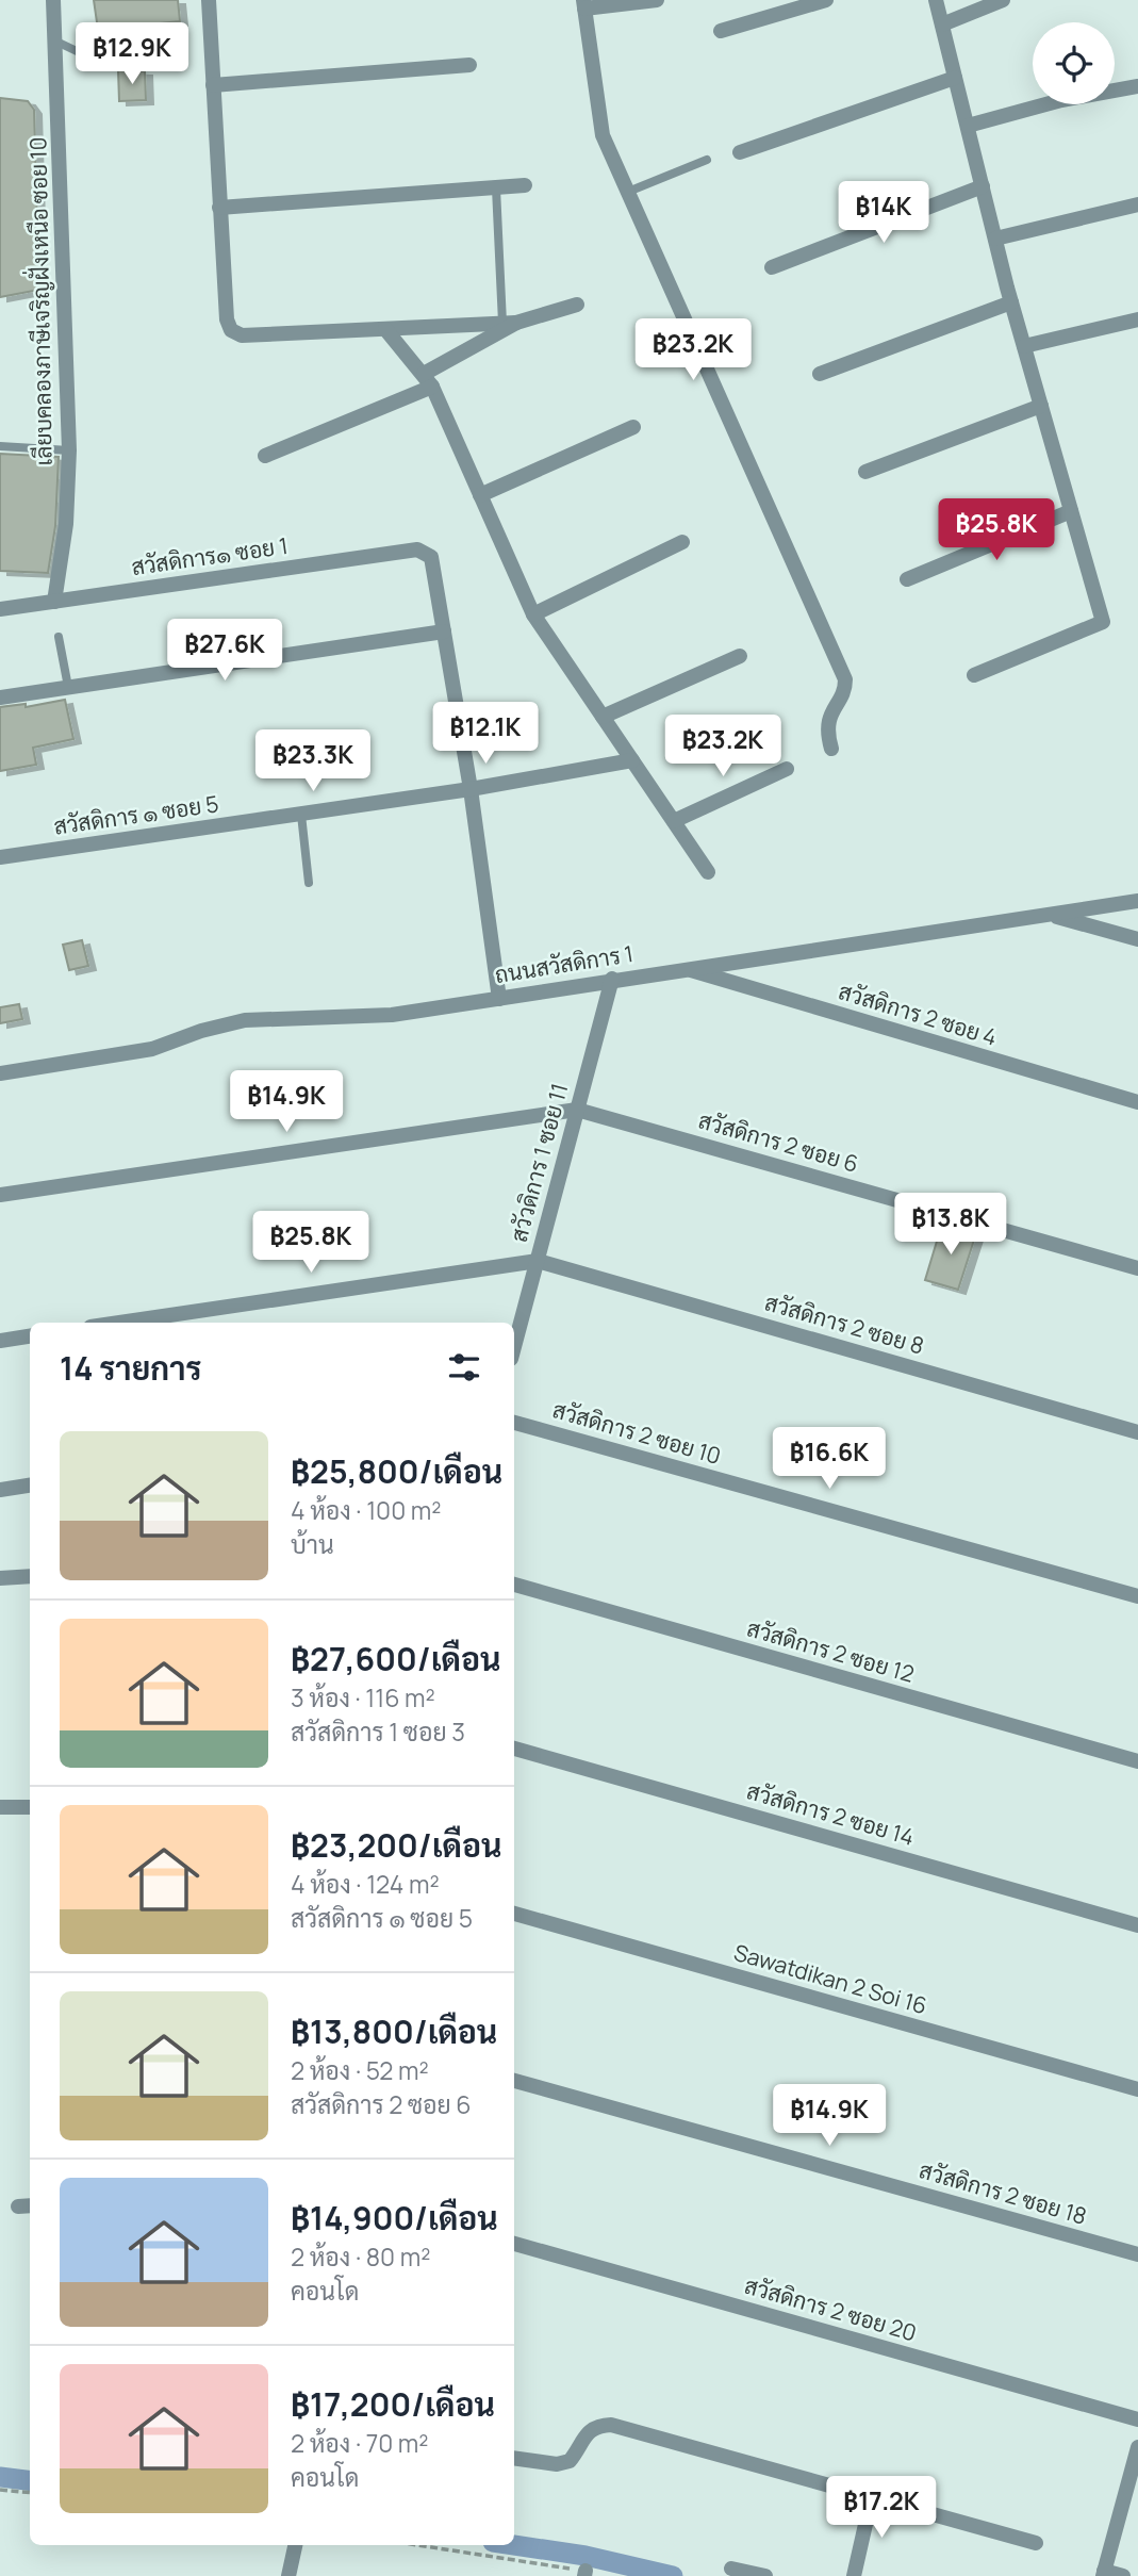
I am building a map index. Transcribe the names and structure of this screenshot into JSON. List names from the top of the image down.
{
  "streets": {
    "street": [
      "เลียบคลองภาษีเจริญฝั่งเหนือ ซอย 10",
      "สวัสดิการ๑ ซอย 1",
      "สวัสดิการ ๑ ซอย 5",
      "ถนนสวัสดิการ 1",
      "สวัสดิการ 2 ซอย 4",
      "สวัสดิการ 2 ซอย 6",
      "สวัวดิการ 1 ซอย 11",
      "สวัสดิการ 2 ซอย 8",
      "สวัสดิการ 2 ซอย 10",
      "สวัสดิการ 2 ซอย 12",
      "สวัสดิการ 2 ซอย 14",
      "Sawatdikan 2 Soi 16",
      "สวัสดิการ 2 ซอย 18",
      "สวัสดิการ 2 ซอย 20"
    ]
  },
  "crossings": [
    ["เลียบคลองภาษีเจริญฝั่งเหนือ ซอย 10", "สวัสดิการ๑ ซอย 1"],
    ["ถนนสวัสดิการ 1", "สวัสดิการ 2 ซอย 4"],
    ["ถนนสวัสดิการ 1", "สวัวดิการ 1 ซอย 11"],
    ["สวัสดิการ 2 ซอย 6", "สวัวดิการ 1 ซอย 11"],
    ["สวัวดิการ 1 ซอย 11", "สวัสดิการ 2 ซอย 8"]
  ],
  "page": {
    "price": [
      "฿12.9K",
      "฿14K",
      "฿23.2K",
      "฿25.8K",
      "฿27.6K",
      "฿12.1K",
      "฿23.2K",
      "฿23.3K",
      "฿14.9K",
      "฿13.8K",
      "฿25.8K",
      "฿16.6K",
      "฿14.9K",
      "฿17.2K"
    ],
    "heading": "14 รายการ",
    "list": [
      {
        "name": "฿25,800/เดือน",
        "note": "4 ห้อง · 100 m² · บ้าน"
      },
      {
        "name": "฿27,600/เดือน",
        "note": "3 ห้อง · 116 m² · สวัสดิการ 1 ซอย 3"
      },
      {
        "name": "฿23,200/เดือน",
        "note": "4 ห้อง · 124 m² · สวัสดิการ ๑ ซอย 5"
      },
      {
        "name": "฿13,800/เดือน",
        "note": "2 ห้อง · 52 m² · สวัสดิการ 2 ซอย 6"
      },
      {
        "name": "฿14,900/เดือน",
        "note": "2 ห้อง · 80 m² · คอนโด"
      },
      {
        "name": "฿17,200/เดือน",
        "note": "2 ห้อง · 70 m² · คอนโด"
      }
    ]
  }
}
